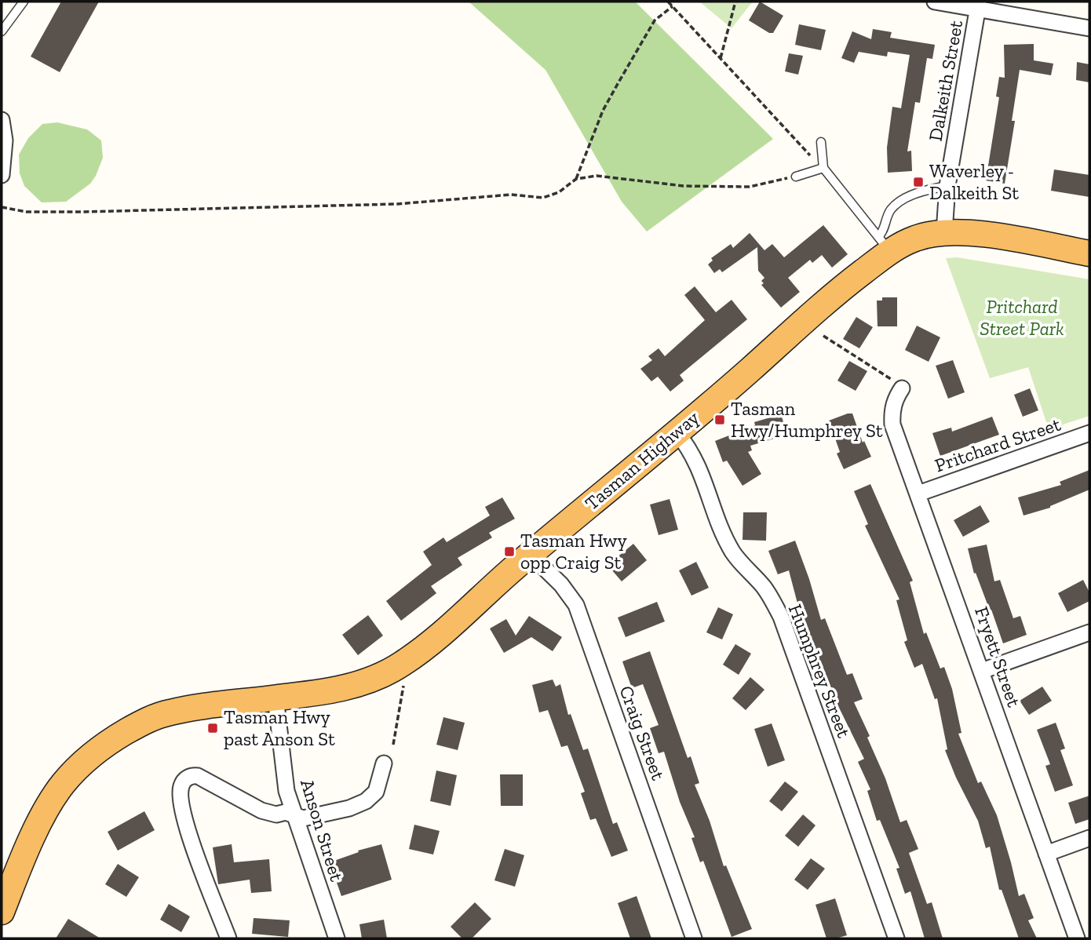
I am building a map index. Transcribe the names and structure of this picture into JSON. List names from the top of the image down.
{
  "streets": {
    "highway": ["Tasman Highway"],
    "street": [
      "Dalkeith Street",
      "Pritchard Street",
      "Fryett Street",
      "Humphrey Street",
      "Craig Street",
      "Anson Street"
    ]
  },
  "crossings": [
    ["Dalkeith Street", "Tasman Highway"],
    ["Pritchard Street", "Fryett Street"],
    ["Tasman Highway", "Humphrey Street"],
    ["Tasman Highway", "Craig Street"],
    ["Tasman Highway", "Anson Street"]
  ],
  "parks": ["Pritchard Street Park"],
  "places": {
    "transit": [
      "Waverley - Dalkeith St",
      "Tasman Hwy/Humphrey St",
      "Tasman Hwy opp Craig St",
      "Tasman Hwy past Anson St"
    ]
  }
}
